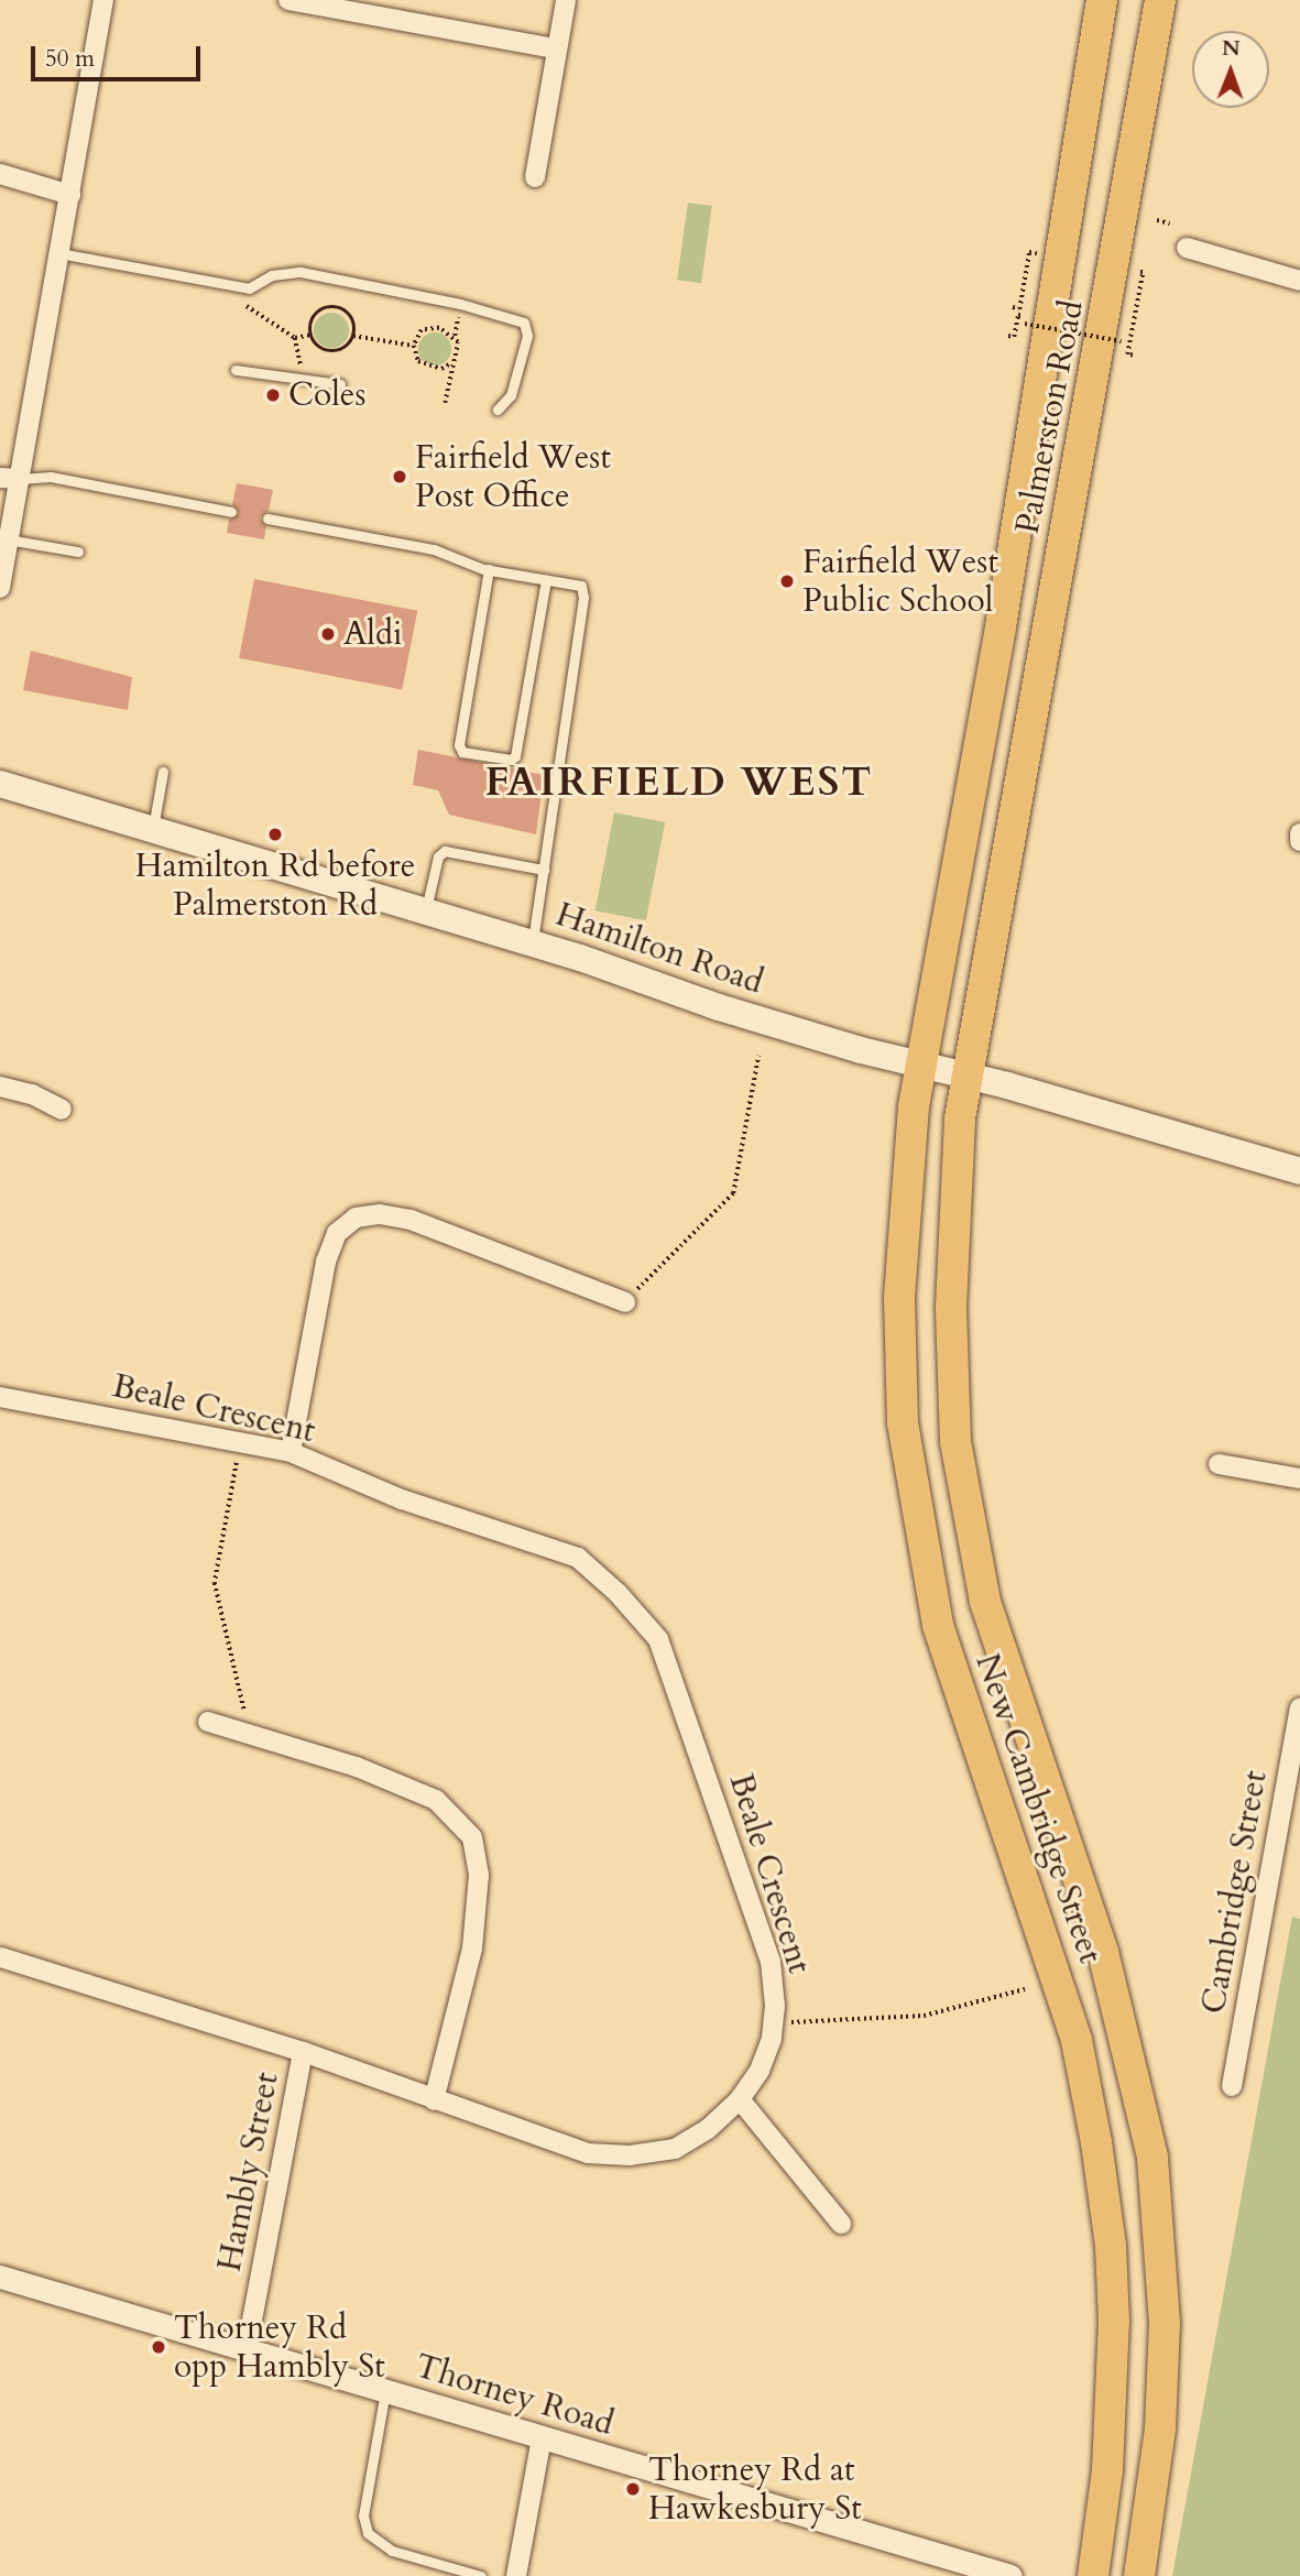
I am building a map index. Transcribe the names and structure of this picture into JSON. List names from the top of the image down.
{
  "streets": {
    "highway": ["Palmerston Road", "New Cambridge Street"],
    "main road": ["Hamilton Road"],
    "street": [
      "Beale Crescent",
      "Cambridge Street",
      "Hambly Street",
      "Thorney Road"
    ]
  },
  "crossings": [
    ["Palmerston Road", "Hamilton Road"],
    ["Palmerston Road", "New Cambridge Street"],
    ["Hamilton Road", "New Cambridge Street"],
    ["Beale Crescent", "Hambly Street"],
    ["Hambly Street", "Thorney Road"]
  ],
  "districts": ["FAIRFIELD WEST"],
  "places": [
    "Coles",
    "Fairfield West Post Office",
    "Fairfield West Public School",
    "Aldi",
    "Hamilton Rd before Palmerston Rd",
    "Thorney Rd opp Hambly St",
    "Thorney Rd at Hawkesbury St"
  ],
  "scale_bar": "50 m",
  "north": "top"
}
